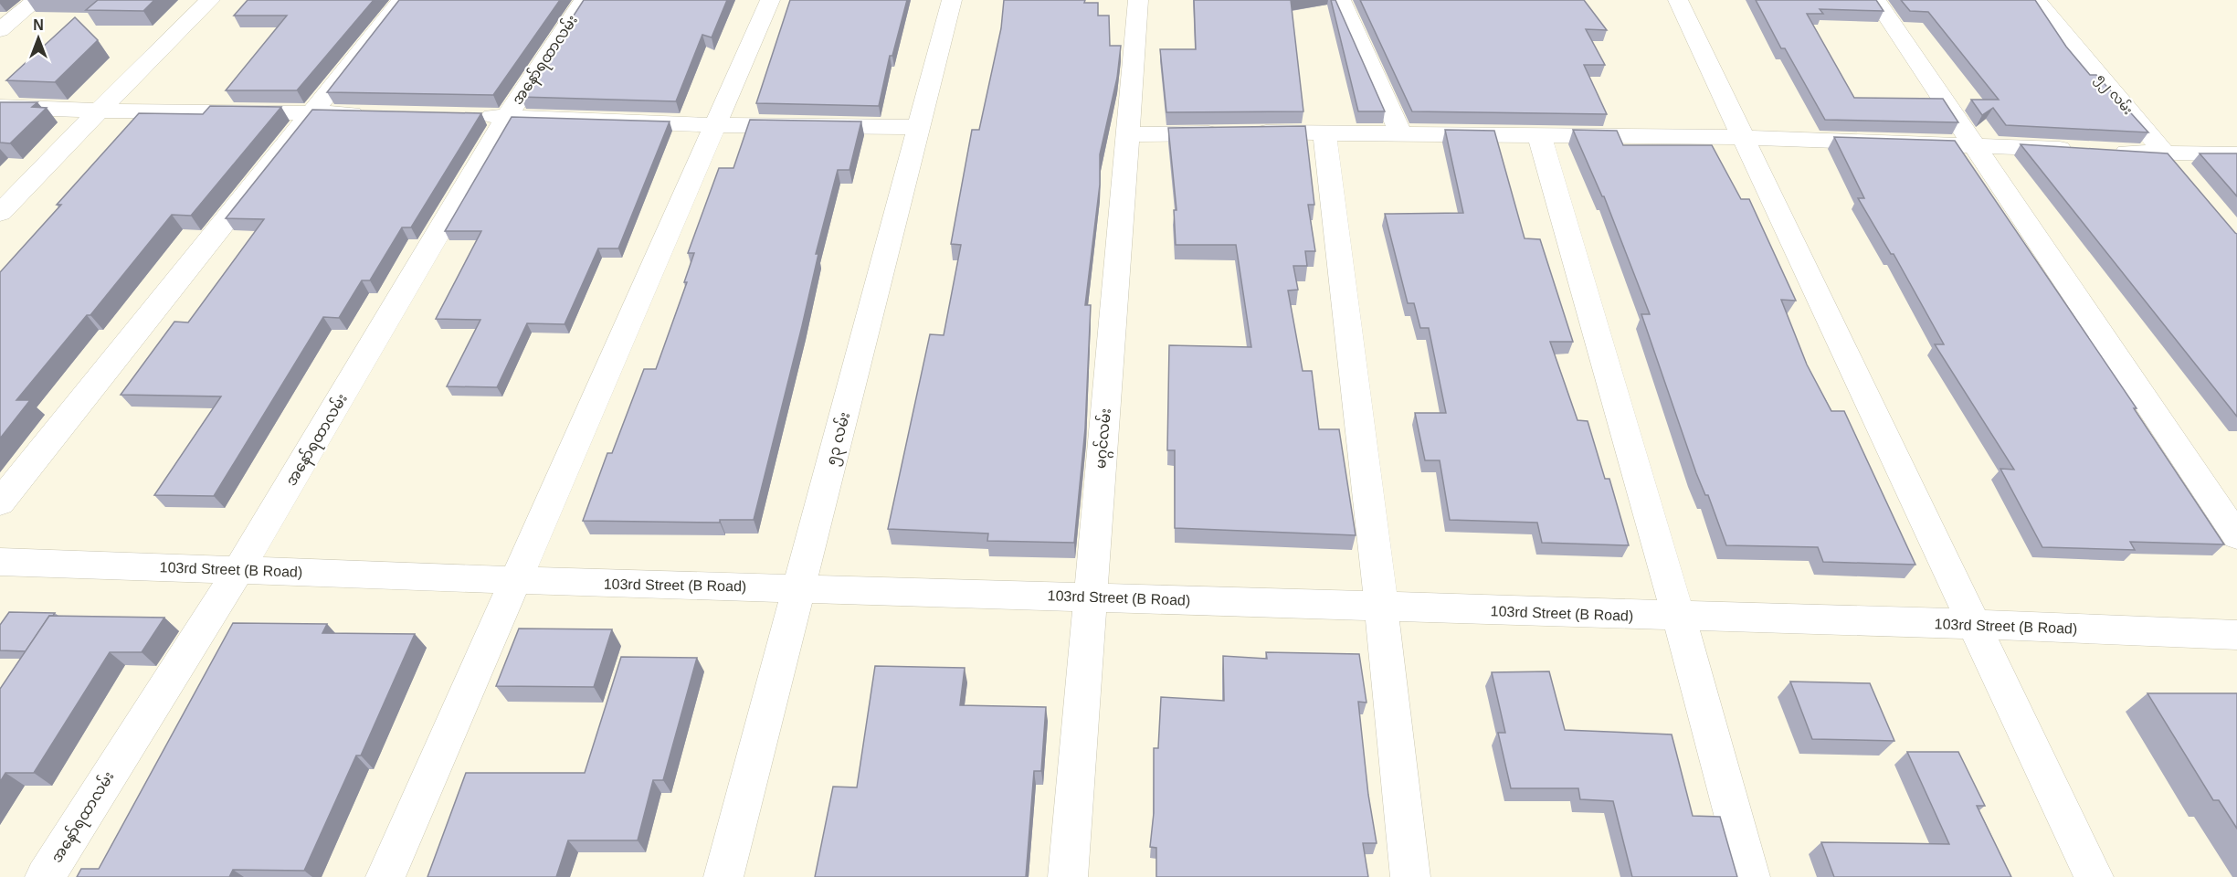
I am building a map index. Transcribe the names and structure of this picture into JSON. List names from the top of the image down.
{
  "streets": {
    "street": [
      "အနော်ရထာလမ်း",
      "၅၂ လမ်း",
      "၅၃ လမ်း",
      "မဂ္ဂင်လမ်း",
      "103rd Street (B Road)"
    ]
  },
  "crossings": [
    ["အနော်ရထာလမ်း", "103rd Street (B Road)"],
    ["၅၃ လမ်း", "103rd Street (B Road)"],
    ["မဂ္ဂင်လမ်း", "103rd Street (B Road)"]
  ],
  "north": "top"
}
